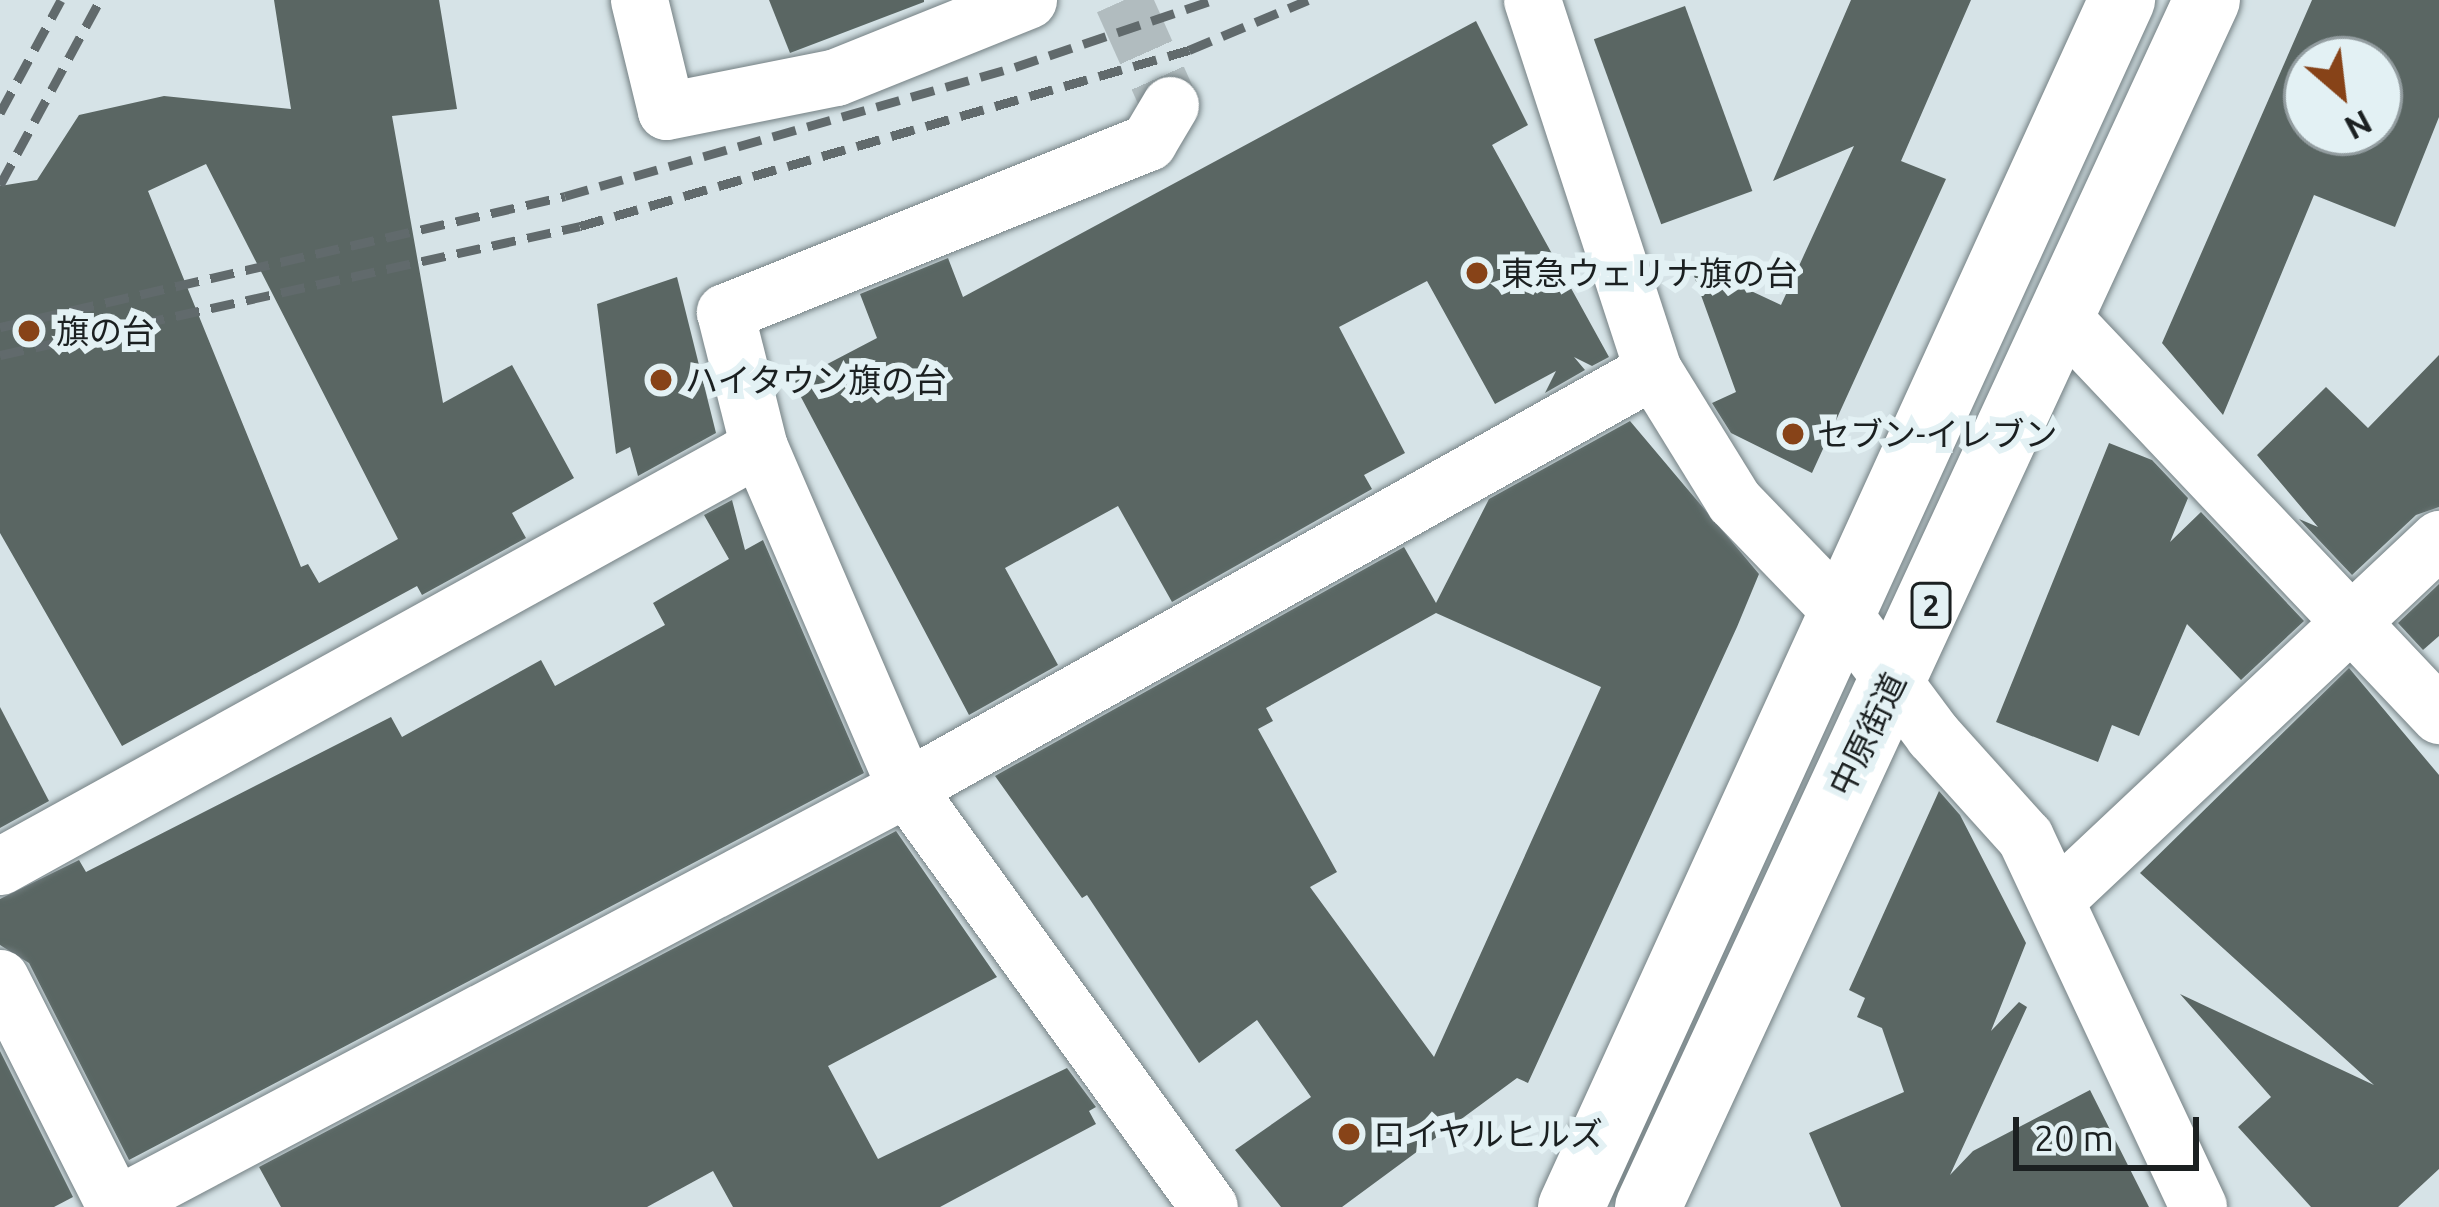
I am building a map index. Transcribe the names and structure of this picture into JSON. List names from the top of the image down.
{
  "streets": {
    "main road": ["2", "中原街道"]
  },
  "places": [
    "東急ウェリナ旗の台",
    "旗の台",
    "ハイタウン旗の台",
    "セブン-イレブン",
    "ロイヤルヒルズ"
  ],
  "scale_bar": "20 m",
  "north": "bottom right"
}
